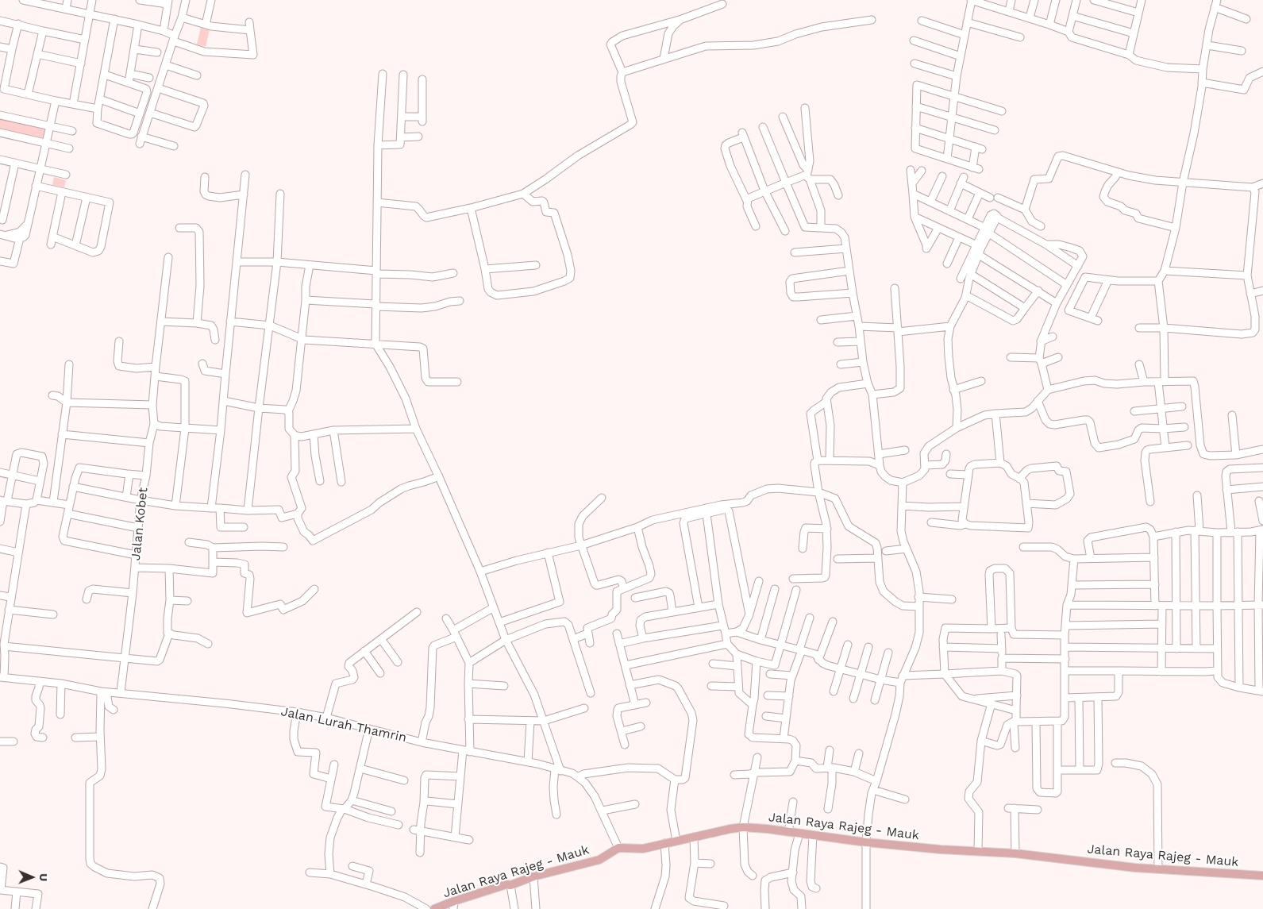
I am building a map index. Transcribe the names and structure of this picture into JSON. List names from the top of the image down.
{
  "streets": {
    "main road": ["Jalan Raya Rajeg - Mauk"],
    "street": ["Jalan Kobet", "Jalan Lurah Thamrin"]
  },
  "crossings": [
    ["Jalan Kobet", "Jalan Lurah Thamrin"],
    ["Jalan Lurah Thamrin", "Jalan Raya Rajeg - Mauk"]
  ],
  "north": "right"
}
